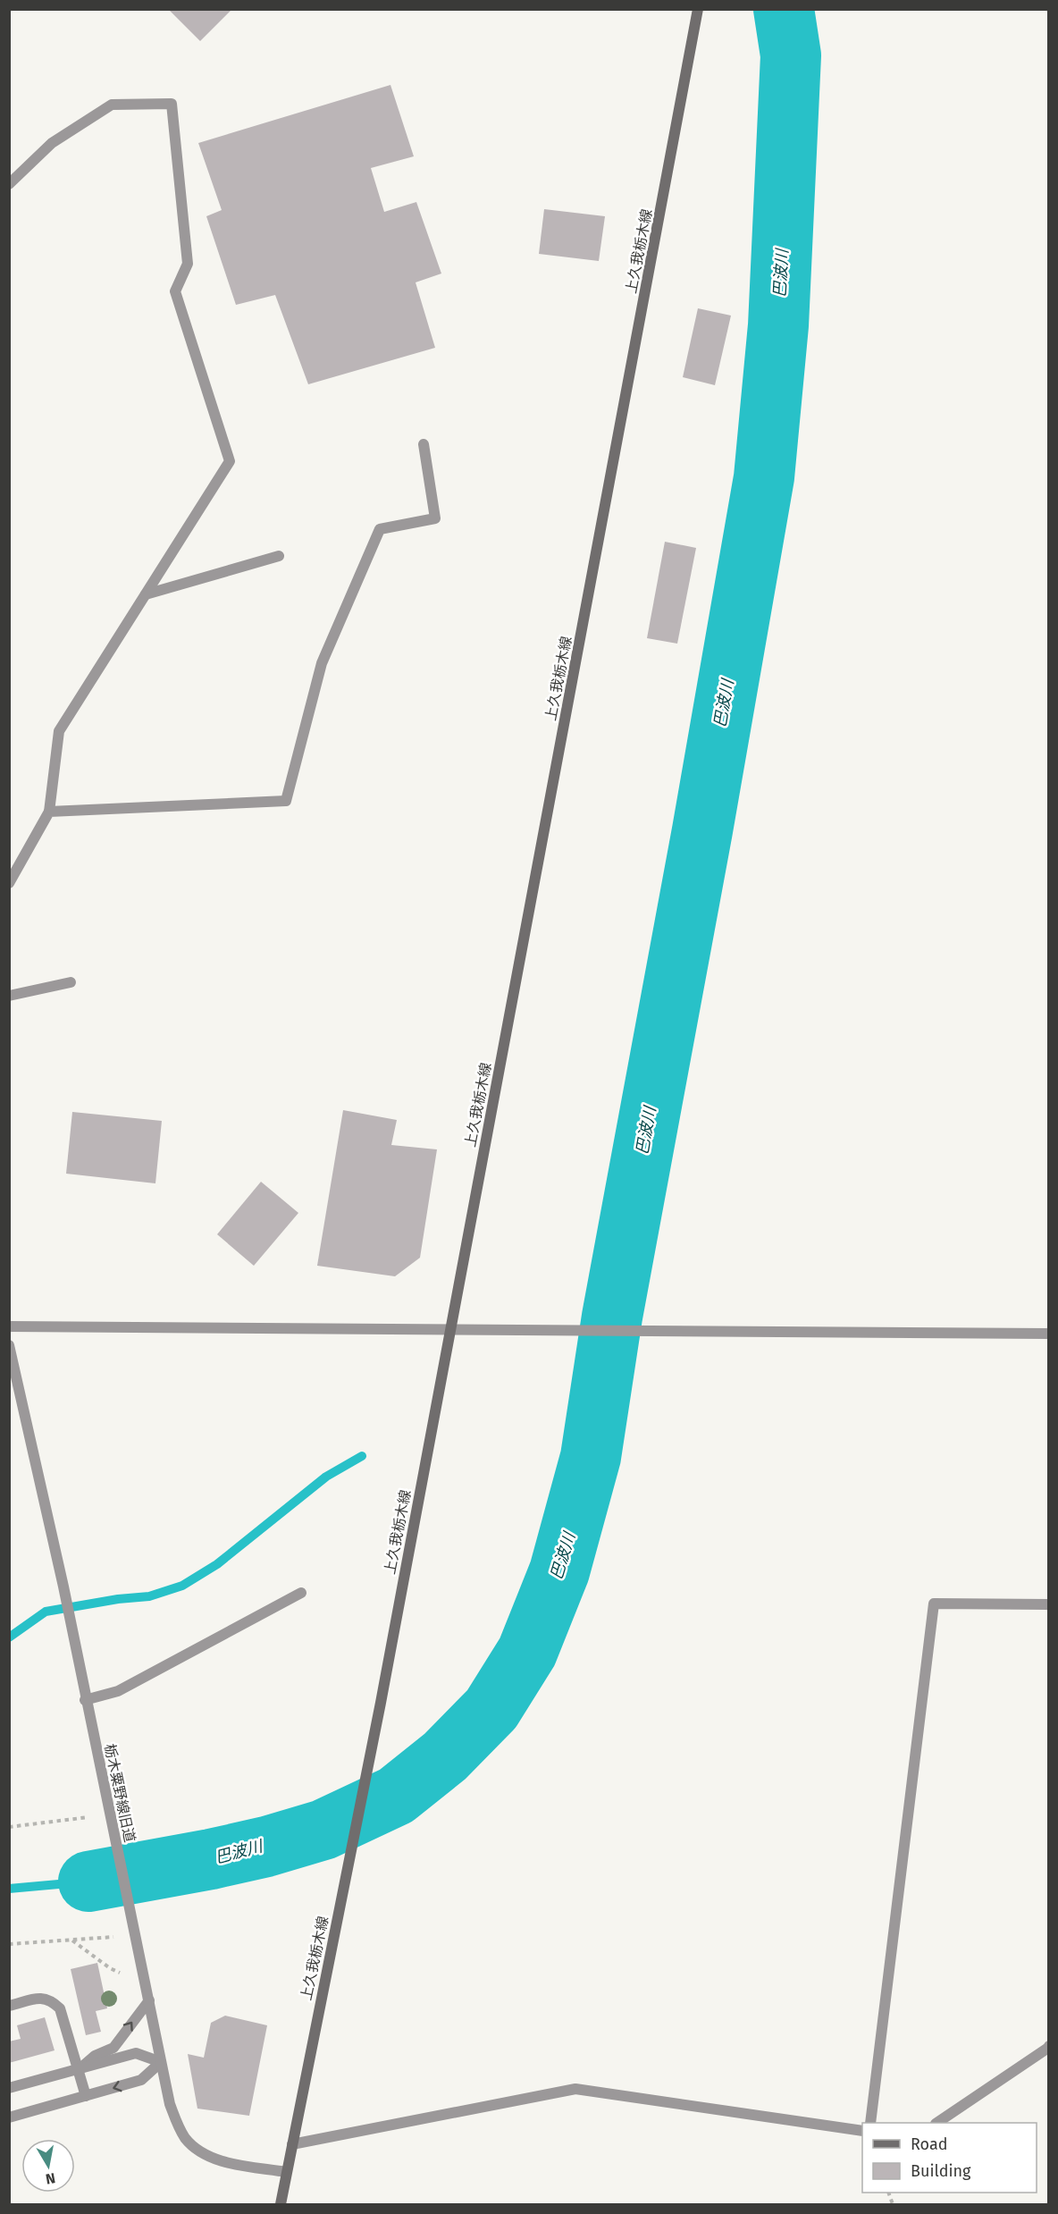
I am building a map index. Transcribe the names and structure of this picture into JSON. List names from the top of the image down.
{
  "streets": {
    "main road": ["上久我栃木線"],
    "street": ["栃木粟野線旧道"]
  },
  "crossings": [
    ["上久我栃木線", "栃木粟野線旧道"]
  ],
  "water": ["巴波川"],
  "legend": ["Road", "Building"],
  "north": "bottom"
}
